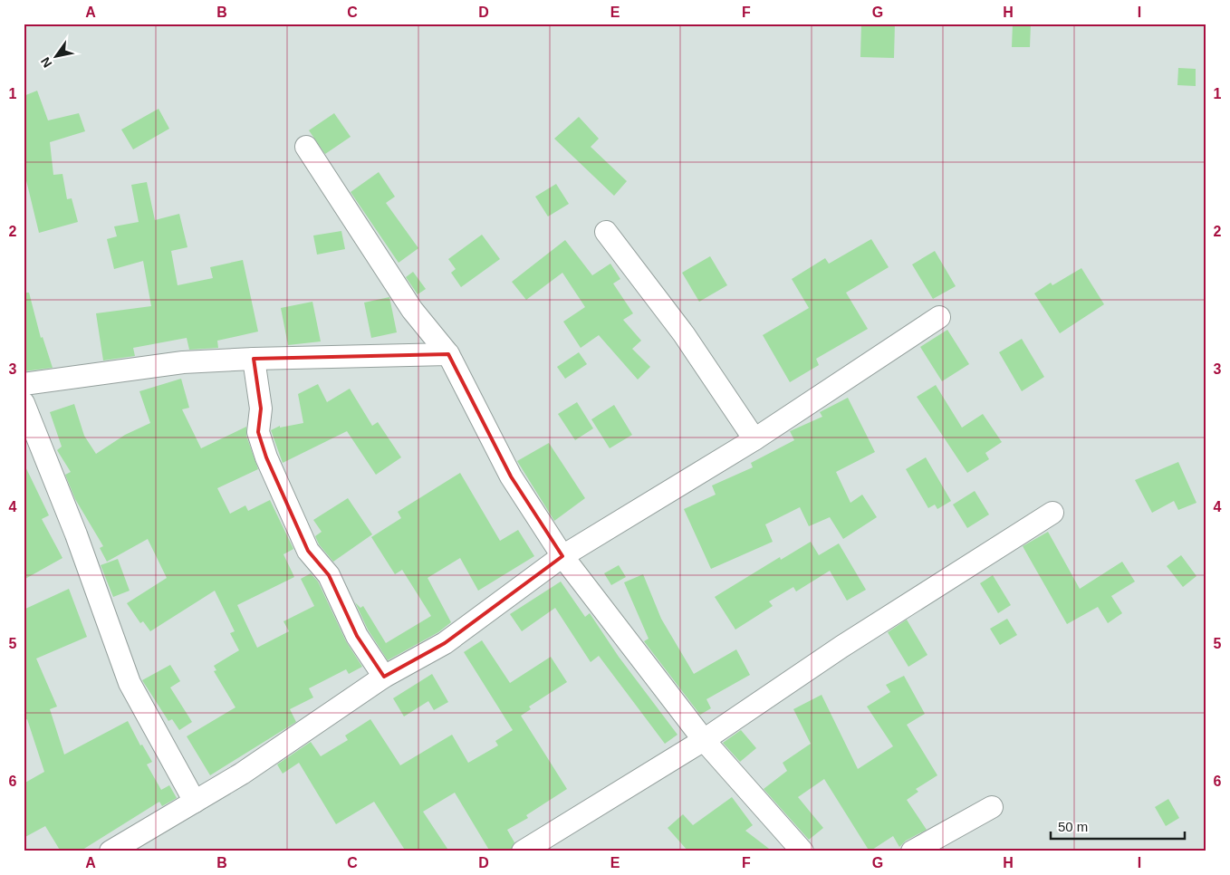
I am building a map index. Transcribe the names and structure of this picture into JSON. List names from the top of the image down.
{
  "scale_bar": "50 m",
  "north": "bottom left",
  "grid": {
    "columns": [
      "A",
      "B",
      "C",
      "D",
      "E",
      "F",
      "G",
      "H",
      "I"
    ],
    "rows": [
      "1",
      "2",
      "3",
      "4",
      "5",
      "6"
    ]
  }
}
